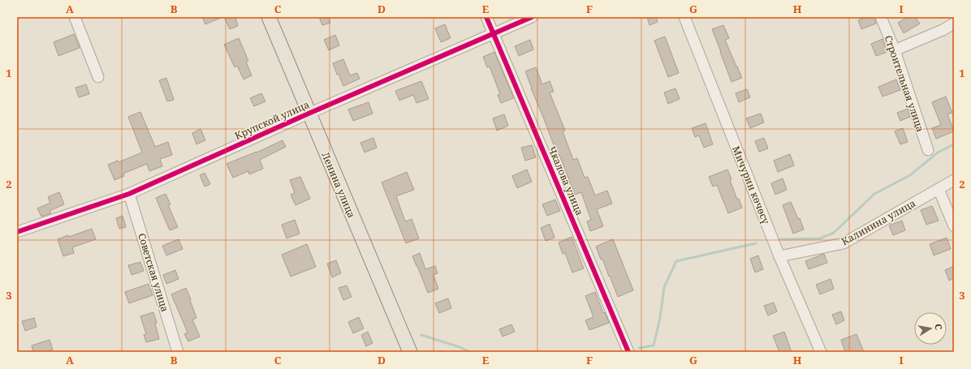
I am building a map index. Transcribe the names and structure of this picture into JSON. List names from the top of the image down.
{
  "streets": {
    "main road": ["Ленина улица"],
    "street": [
      "Строительная улица",
      "Крупской улица",
      "Чкалова улица",
      "Мичурин көчөсү",
      "Калинина улица",
      "Советская улица"
    ]
  },
  "crossings": [
    ["Крупской улица", "Чкалова улица"],
    ["Крупской улица", "Ленина улица"],
    ["Крупской улица", "Советская улица"],
    ["Мичурин көчөсү", "Калинина улица"]
  ],
  "north": "right",
  "grid": {
    "columns": [
      "A",
      "B",
      "C",
      "D",
      "E",
      "F",
      "G",
      "H",
      "I"
    ],
    "rows": ["1", "2", "3"]
  }
}
